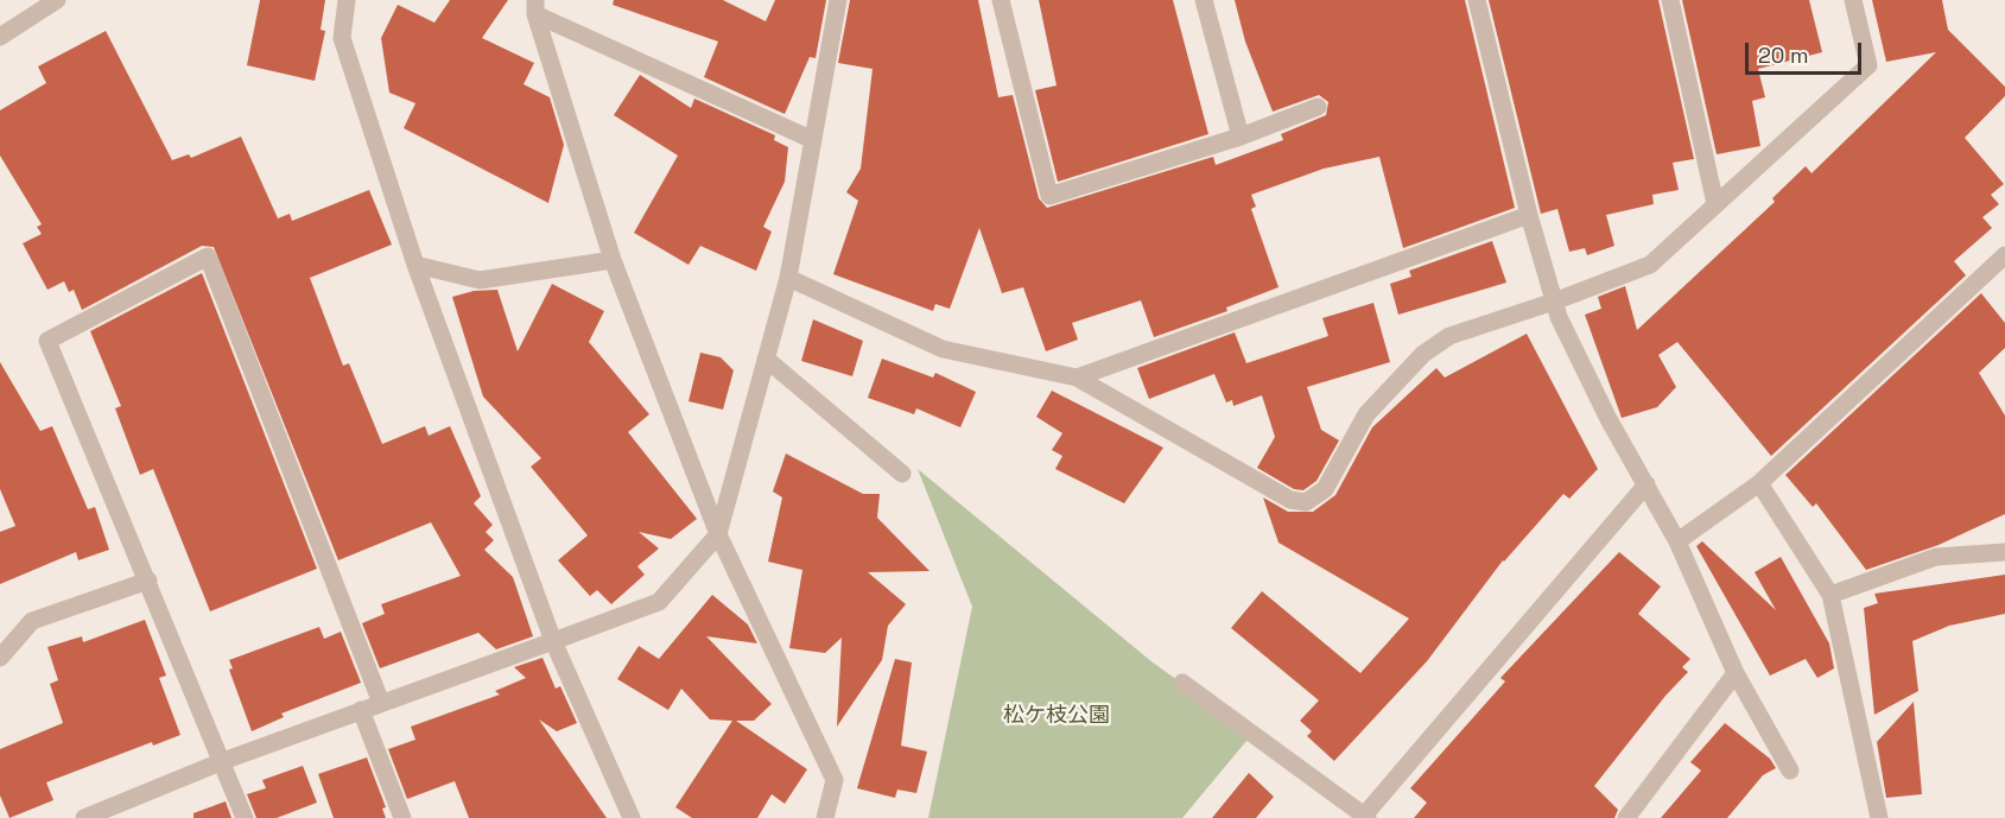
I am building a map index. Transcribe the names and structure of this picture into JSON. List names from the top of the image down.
{
  "parks": ["松ケ枝公園"],
  "scale_bar": "20 m"
}
